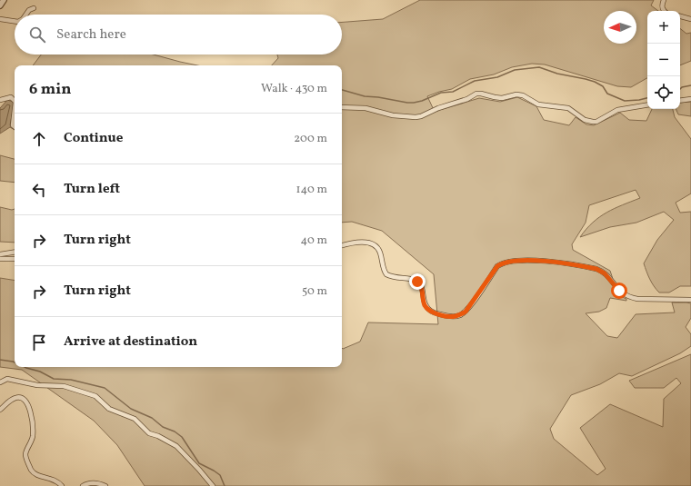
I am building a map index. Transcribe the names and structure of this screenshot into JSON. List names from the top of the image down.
{
  "north": "left",
  "page": {
    "map_buttons": ["+", "−"],
    "search": "Search here",
    "heading": ["6 min", "Walk · 430 m"],
    "list": [
      ["Continue", "200 m"],
      ["Turn left", "140 m"],
      ["Turn right", "40 m"],
      ["Turn right", "50 m"],
      "Arrive at destination"
    ]
  }
}
